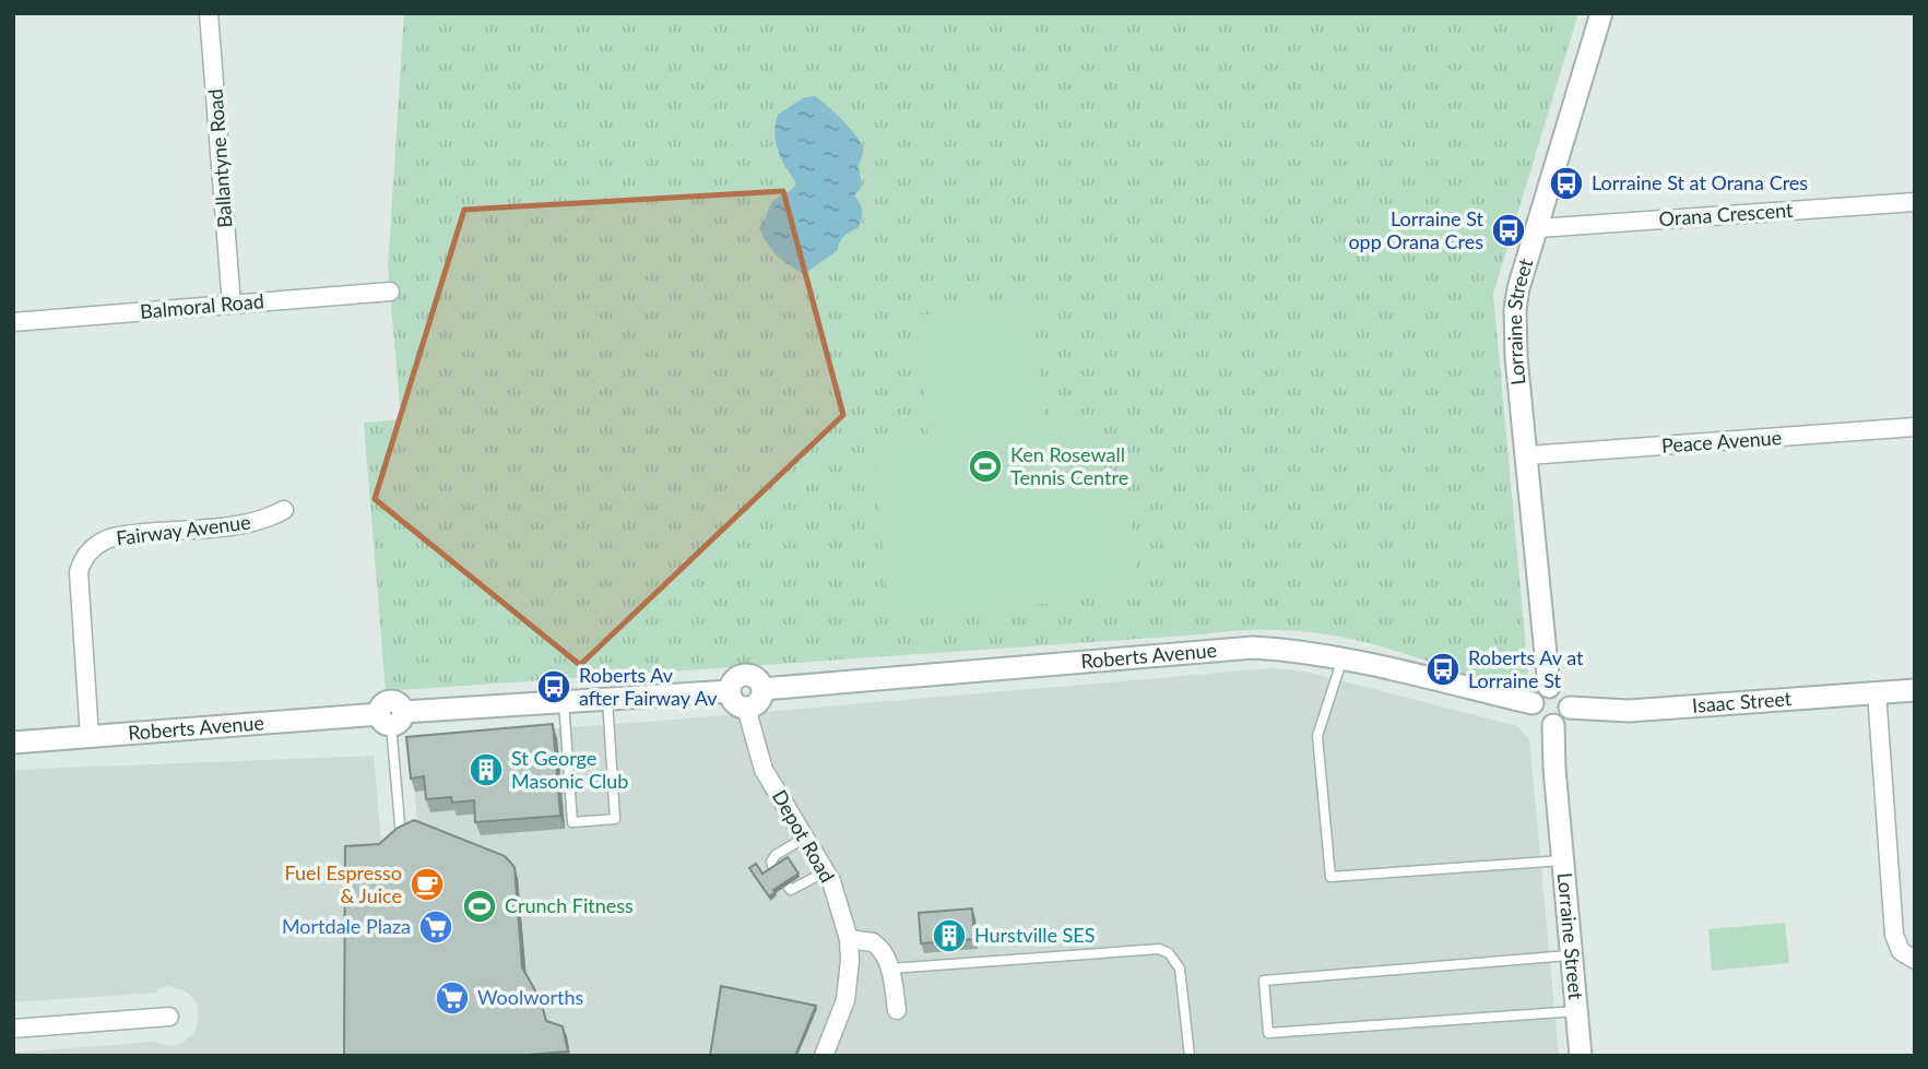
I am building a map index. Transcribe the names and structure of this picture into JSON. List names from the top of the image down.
{
  "streets": {
    "street": [
      "Ballantyne Road",
      "Orana Crescent",
      "Balmoral Road",
      "Lorraine Street",
      "Peace Avenue",
      "Fairway Avenue",
      "Roberts Avenue",
      "Isaac Street",
      "Depot Road"
    ]
  },
  "crossings": [
    ["Ballantyne Road", "Balmoral Road"],
    ["Orana Crescent", "Lorraine Street"],
    ["Lorraine Street", "Peace Avenue"],
    ["Lorraine Street", "Roberts Avenue"],
    ["Lorraine Street", "Isaac Street"],
    ["Fairway Avenue", "Roberts Avenue"],
    ["Roberts Avenue", "Isaac Street"],
    ["Roberts Avenue", "Depot Road"]
  ],
  "places": {
    "bus stop": [
      "Lorraine St at Orana Cres",
      "Lorraine St opp Orana Cres",
      "Roberts Av at Lorraine St",
      "Roberts Av after Fairway Av"
    ],
    "sports": ["Ken Rosewall Tennis Centre", "Crunch Fitness"],
    "building": ["St George Masonic Club", "Hurstville SES"],
    "cafe": ["Fuel Espresso & Juice"],
    "supermarket": ["Mortdale Plaza", "Woolworths"]
  }
}
